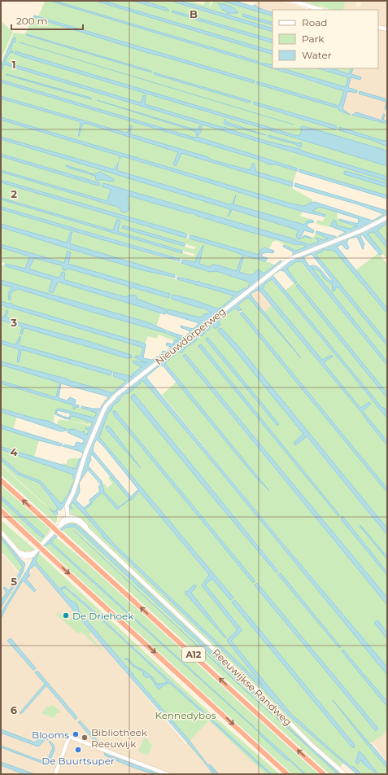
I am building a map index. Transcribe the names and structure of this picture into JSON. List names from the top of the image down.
{
  "streets": {
    "highway": ["A12"],
    "street": ["Nieuwdorperweg", "Reeuwijkse Randweg"]
  },
  "crossings": [
    ["Nieuwdorperweg", "Reeuwijkse Randweg"]
  ],
  "parks": ["Kennedybos"],
  "places": [
    "De Driehoek",
    "Blooms",
    "Bibliotheek Reeuwijk",
    "De Buurtsuper"
  ],
  "legend": ["Road", "Park", "Water"],
  "scale_bar": "200 m",
  "grid": {
    "columns": ["B"],
    "rows": [
      "1",
      "2",
      "3",
      "4",
      "5",
      "6"
    ]
  }
}
